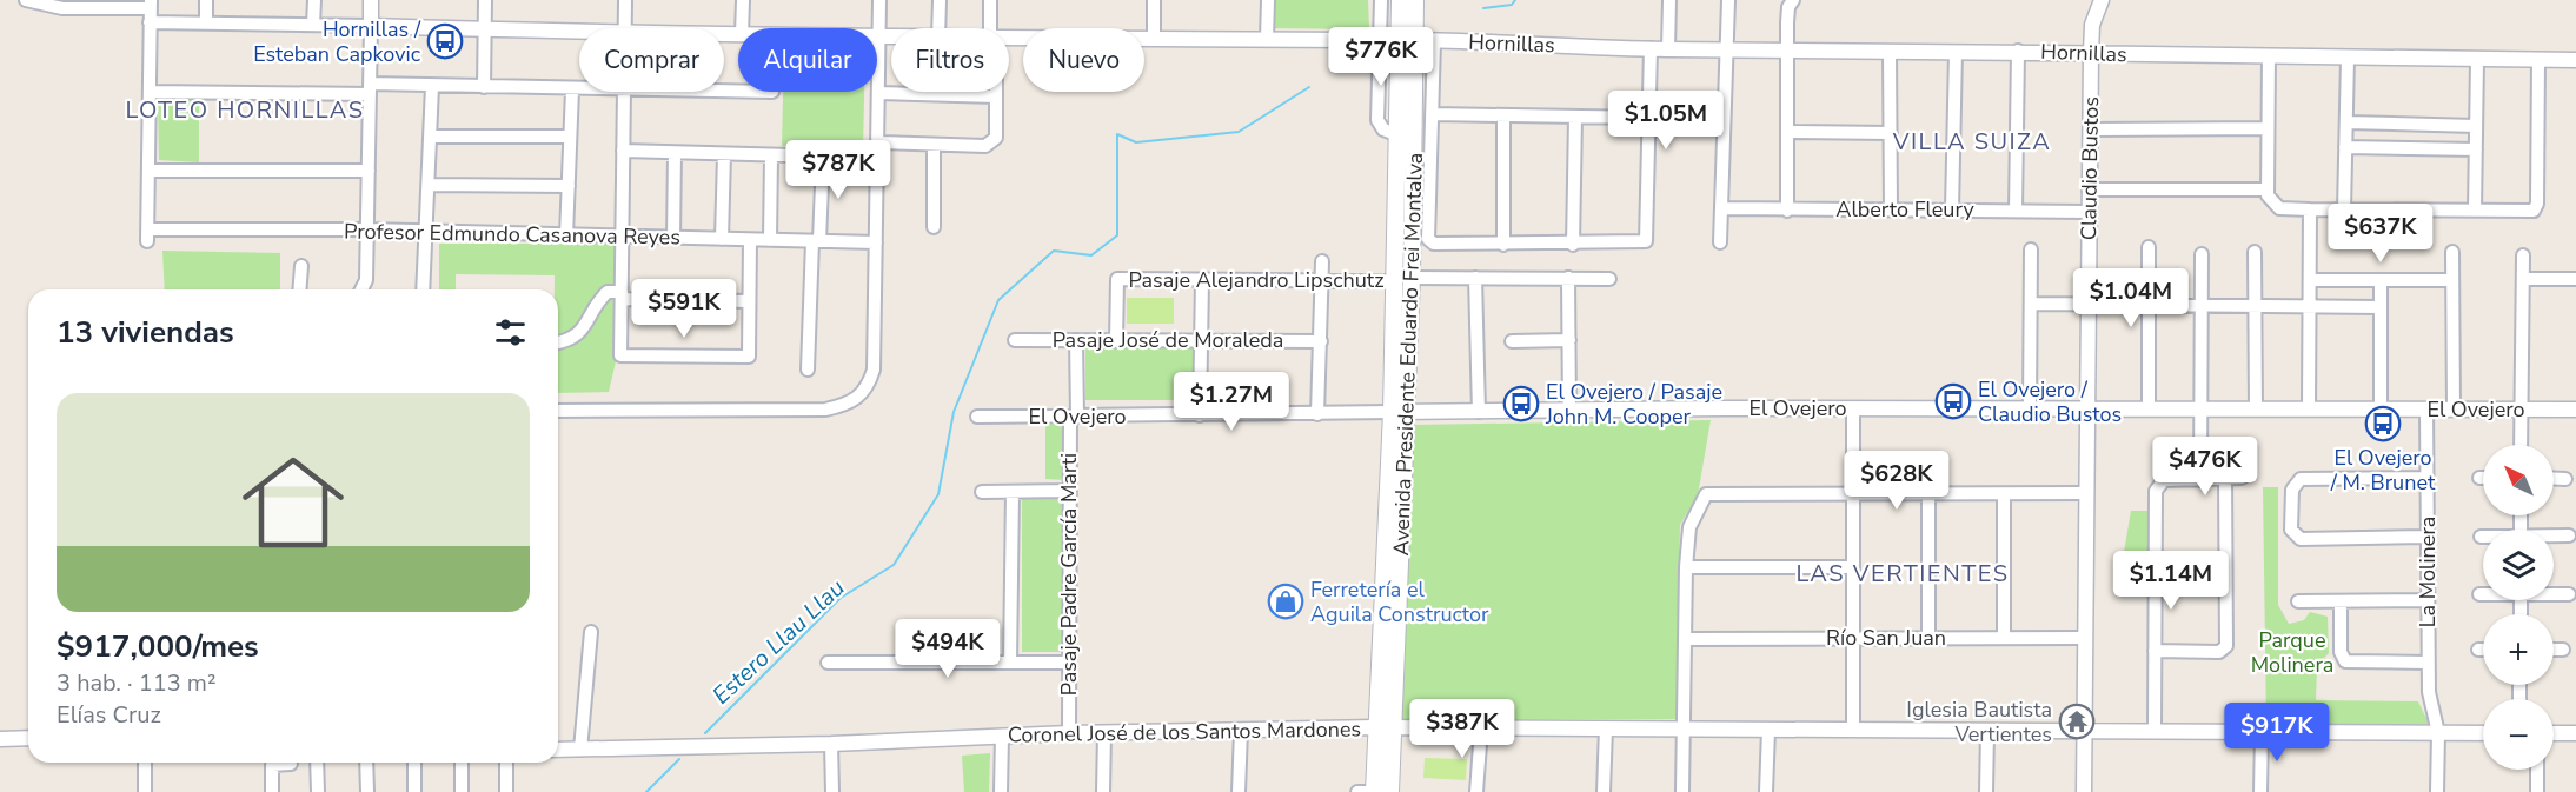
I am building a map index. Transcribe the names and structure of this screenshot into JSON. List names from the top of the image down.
{
  "streets": {
    "main road": ["Avenida Presidente Eduardo Frei Montalva"],
    "street": [
      "Hornillas",
      "Claudio Bustos",
      "Alberto Fleury",
      "Profesor Edmundo Casanova Reyes",
      "Pasaje Alejandro Lipschutz",
      "Pasaje José de Moraleda",
      "El Ovejero",
      "La Molinera",
      "Pasaje Padre García Marti",
      "Río San Juan",
      "Coronel José de los Santos Mardones"
    ]
  },
  "crossings": [
    ["Hornillas", "Claudio Bustos"],
    ["Hornillas", "Avenida Presidente Eduardo Frei Montalva"],
    ["Claudio Bustos", "Alberto Fleury"],
    ["Claudio Bustos", "El Ovejero"],
    ["Claudio Bustos", "Río San Juan"],
    ["Claudio Bustos", "Coronel José de los Santos Mardones"],
    ["Pasaje Alejandro Lipschutz", "Pasaje José de Moraleda"],
    ["Pasaje Alejandro Lipschutz", "Avenida Presidente Eduardo Frei Montalva"],
    ["Pasaje José de Moraleda", "Pasaje Padre García Marti"],
    ["Avenida Presidente Eduardo Frei Montalva", "El Ovejero"],
    ["Avenida Presidente Eduardo Frei Montalva", "Coronel José de los Santos Mardones"],
    ["El Ovejero", "La Molinera"],
    ["El Ovejero", "Pasaje Padre García Marti"],
    ["La Molinera", "Coronel José de los Santos Mardones"],
    ["Pasaje Padre García Marti", "Coronel José de los Santos Mardones"]
  ],
  "districts": ["LOTEO HORNILLAS", "VILLA SUIZA", "LAS VERTIENTES"],
  "water": ["Estero Llau Llau"],
  "parks": ["Parque Molinera"],
  "places": {
    "bus stop": [
      "Hornillas / Esteban Capkovic",
      "El Ovejero / Claudio Bustos",
      "El Ovejero / Pasaje John M. Cooper",
      "El Ovejero / M. Brunet"
    ],
    "shop": ["Ferretería el Aguila Constructor"],
    "temple": ["Iglesia Bautista Vertientes"]
  },
  "north": "top left",
  "page": {
    "price": [
      "$776K",
      "$1.05M",
      "$787K",
      "$637K",
      "$1.04M",
      "$591K",
      "$1.27M",
      "$476K",
      "$628K",
      "$1.14M",
      "$494K",
      "$387K",
      "$917K"
    ],
    "chip": [
      "Comprar",
      "Alquilar",
      "Filtros",
      "Nuevo"
    ],
    "heading": "13 viviendas",
    "list": [
      {
        "name": "$917,000/mes",
        "note": "3 hab. · 113 m² · Elías Cruz"
      }
    ],
    "map_buttons": ["+", "−"]
  }
}
